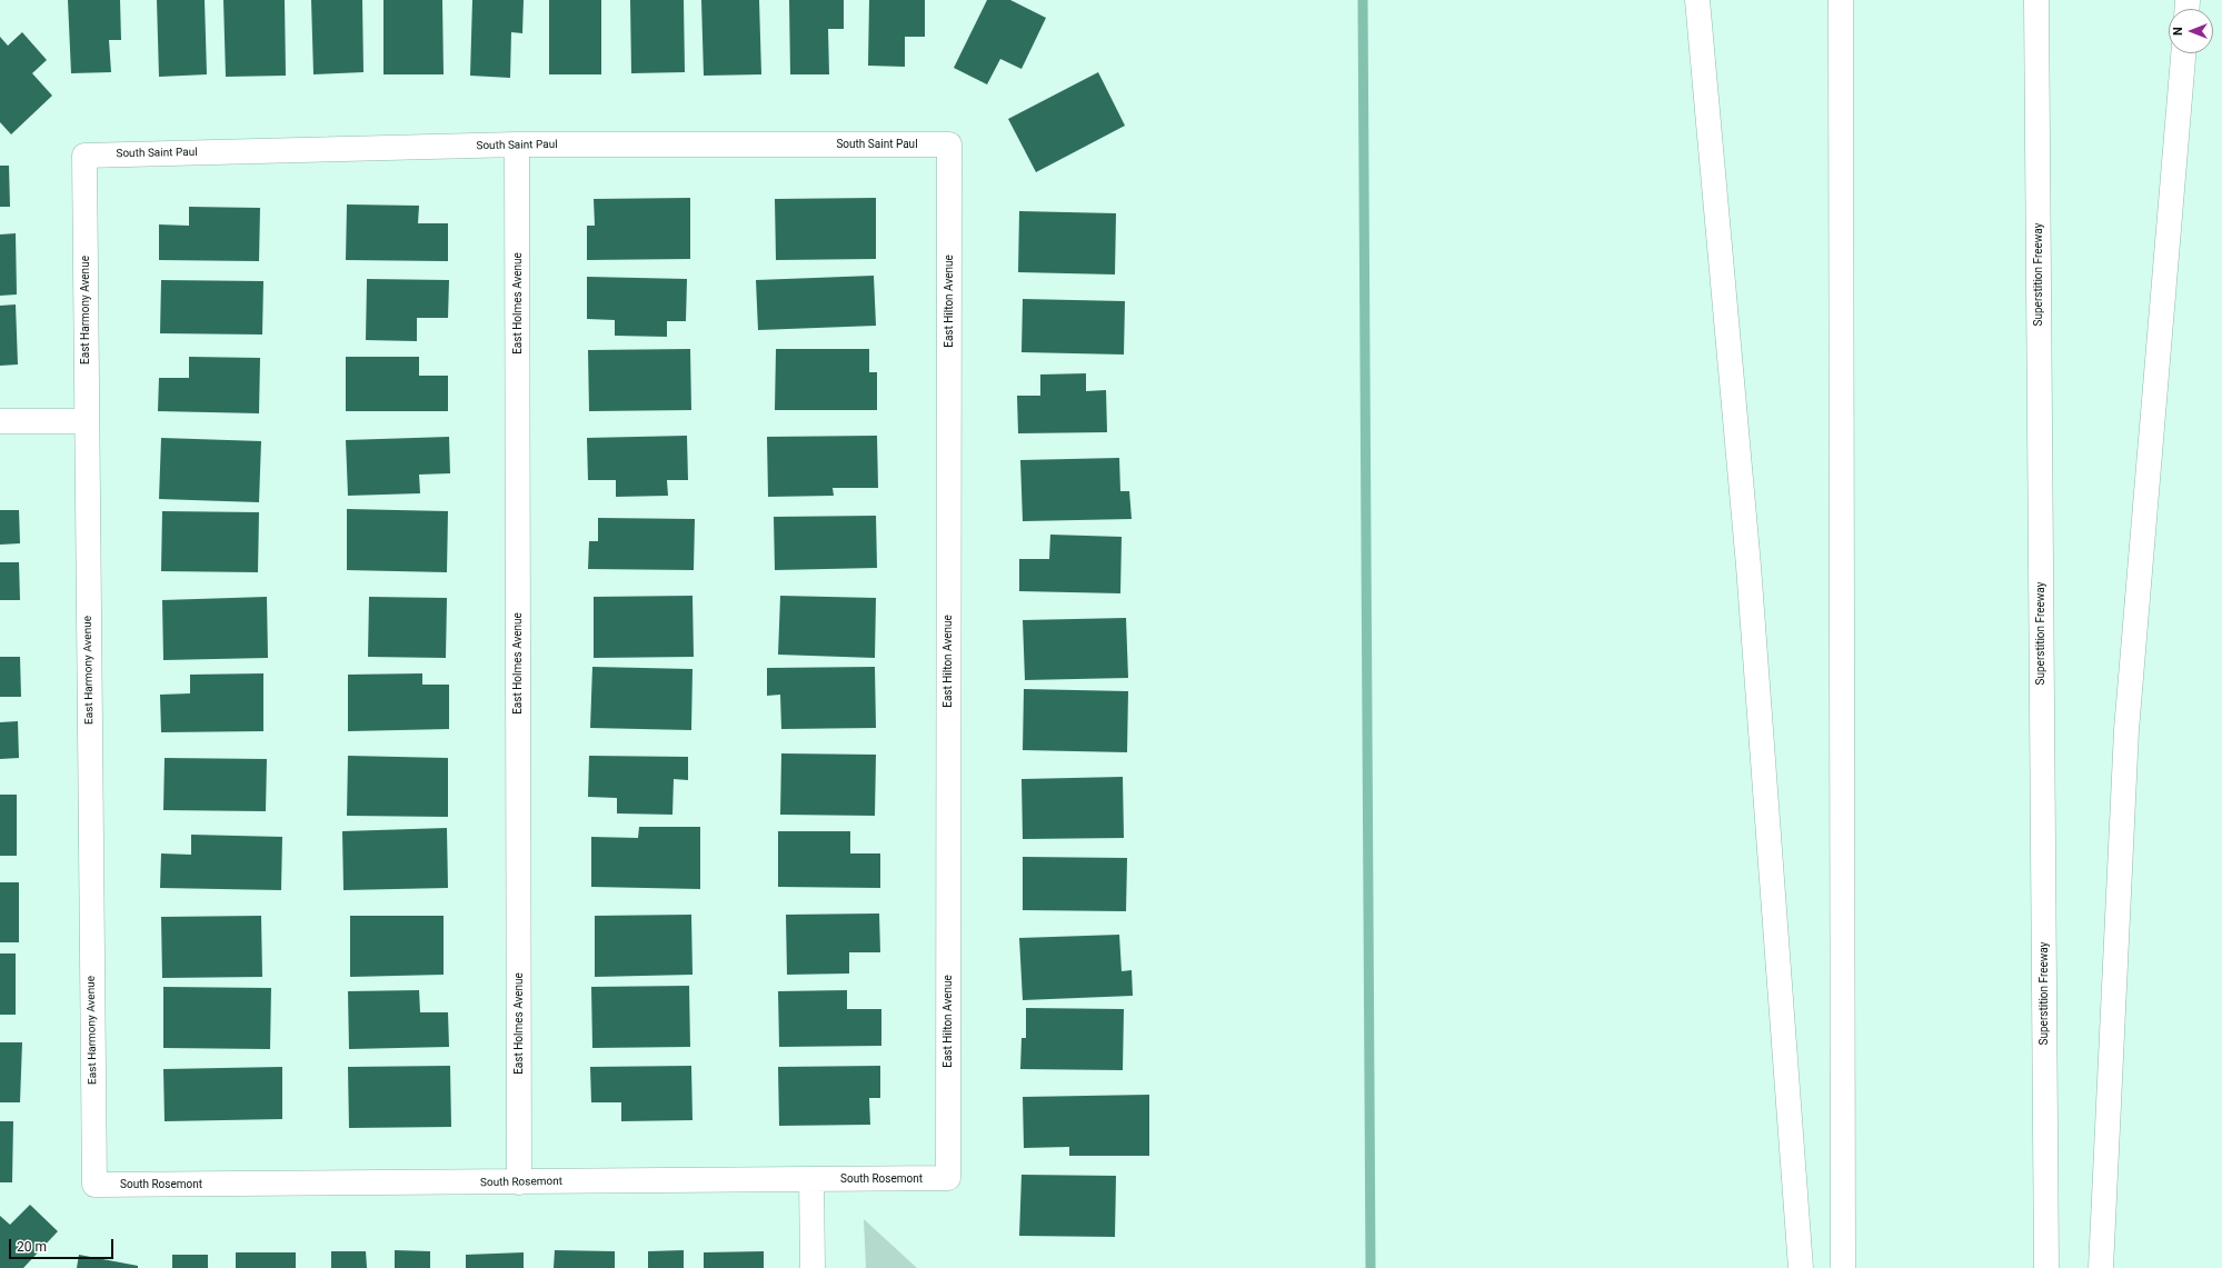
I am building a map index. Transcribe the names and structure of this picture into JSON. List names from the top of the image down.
{
  "streets": {
    "main road": [
      "South Saint Paul",
      "Superstition Freeway",
      "East Hilton Avenue",
      "East Holmes Avenue",
      "East Harmony Avenue",
      "South Rosemont"
    ]
  },
  "crossings": [
    ["South Saint Paul", "East Hilton Avenue"],
    ["South Saint Paul", "East Holmes Avenue"],
    ["South Saint Paul", "East Harmony Avenue"],
    ["East Hilton Avenue", "South Rosemont"],
    ["East Holmes Avenue", "South Rosemont"],
    ["East Harmony Avenue", "South Rosemont"]
  ],
  "scale_bar": "20 m",
  "north": "left"
}
